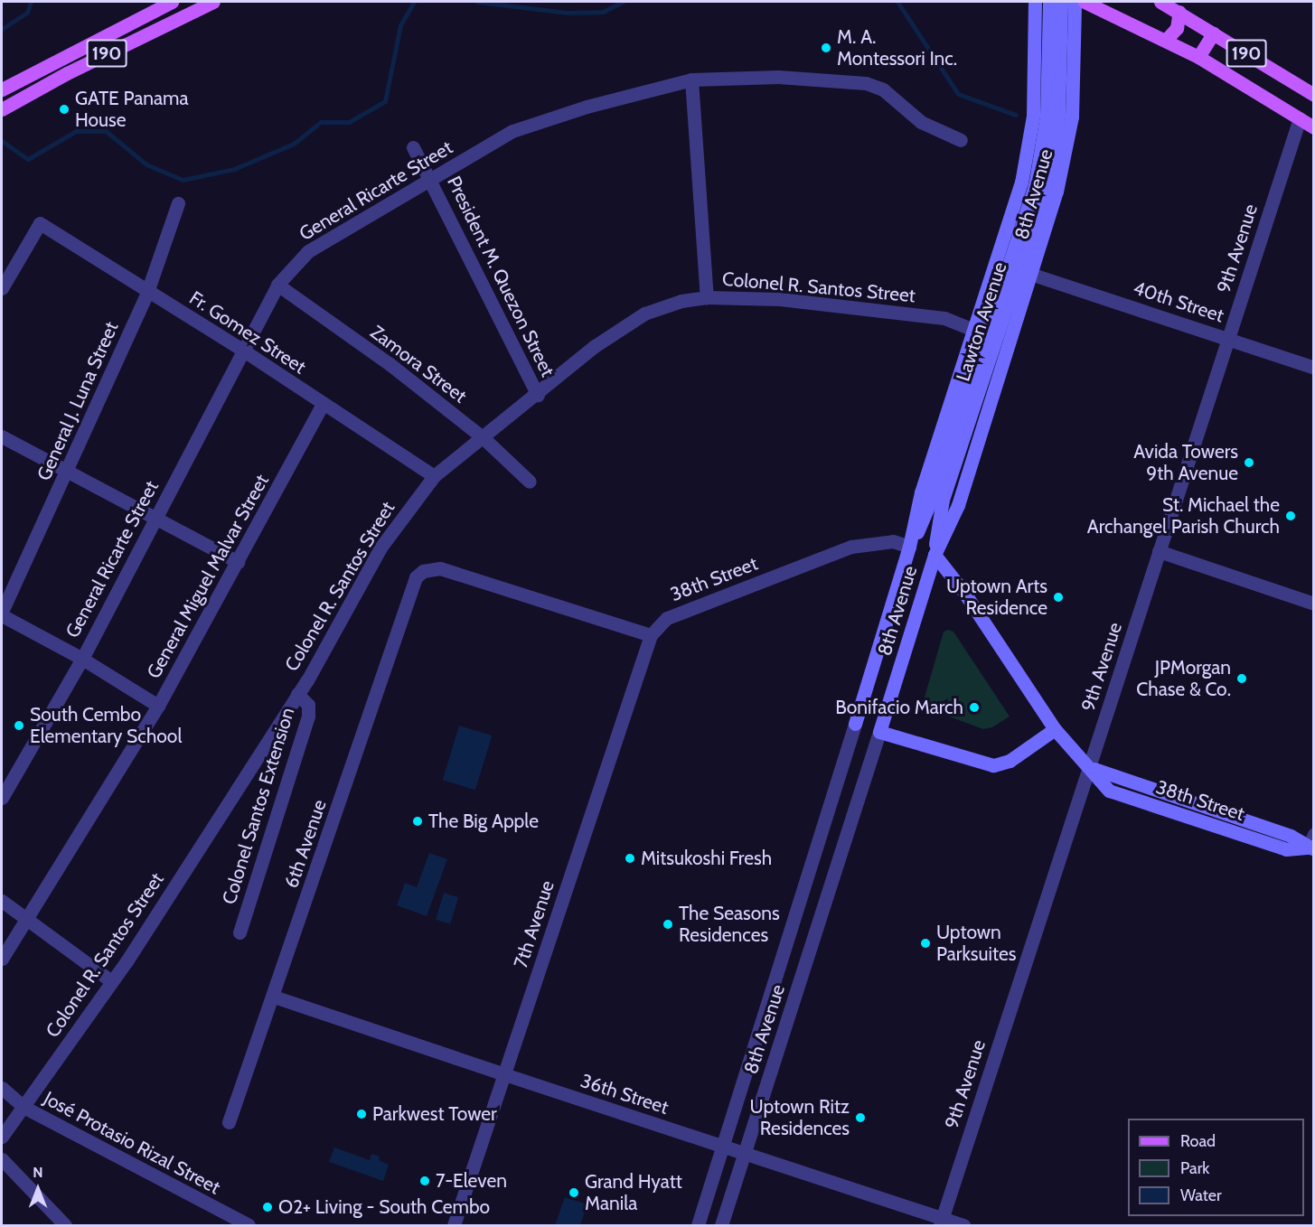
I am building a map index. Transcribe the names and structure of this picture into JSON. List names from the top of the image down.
{
  "streets": {
    "main road": [
      "190",
      "8th Avenue",
      "Lawton Avenue",
      "38th Street"
    ],
    "street": [
      "General Ricarte Street",
      "9th Avenue",
      "President M. Quezon Street",
      "Colonel R. Santos Street",
      "40th Street",
      "Fr. Gomez Street",
      "Zamora Street",
      "General J. Luna Street",
      "General Miguel Malvar Street",
      "Colonel Santos Extension",
      "6th Avenue",
      "7th Avenue",
      "36th Street",
      "José Protasio Rizal Street"
    ]
  },
  "crossings": [
    ["190", "9th Avenue"],
    ["General Ricarte Street", "President M. Quezon Street"],
    ["General Ricarte Street", "Fr. Gomez Street"],
    ["General Ricarte Street", "Zamora Street"],
    ["8th Avenue", "Colonel R. Santos Street"],
    ["8th Avenue", "40th Street"],
    ["8th Avenue", "Lawton Avenue"],
    ["8th Avenue", "38th Street"],
    ["8th Avenue", "36th Street"],
    ["9th Avenue", "40th Street"],
    ["9th Avenue", "38th Street"],
    ["9th Avenue", "36th Street"],
    ["President M. Quezon Street", "Colonel R. Santos Street"],
    ["Colonel R. Santos Street", "Fr. Gomez Street"],
    ["Colonel R. Santos Street", "Zamora Street"],
    ["Colonel R. Santos Street", "Colonel Santos Extension"],
    ["Colonel R. Santos Street", "José Protasio Rizal Street"],
    ["Lawton Avenue", "38th Street"],
    ["Fr. Gomez Street", "General J. Luna Street"],
    ["Fr. Gomez Street", "General Miguel Malvar Street"],
    ["38th Street", "6th Avenue"],
    ["38th Street", "7th Avenue"],
    ["6th Avenue", "7th Avenue"],
    ["6th Avenue", "36th Street"],
    ["7th Avenue", "36th Street"]
  ],
  "places": [
    "M. A. Montessori Inc.",
    "GATE Panama House",
    "Avida Towers 9th Avenue",
    "St. Michael the Archangel Parish Church",
    "Uptown Arts Residence",
    "JPMorgan Chase & Co.",
    "Bonifacio March",
    "South Cembo Elementary School",
    "The Big Apple",
    "Mitsukoshi Fresh",
    "The Seasons Residences",
    "Uptown Parksuites",
    "Parkwest Tower",
    "Uptown Ritz Residences",
    "7-Eleven",
    "Grand Hyatt Manila",
    "O2+ Living - South Cembo"
  ],
  "legend": ["Road", "Park", "Water"],
  "north": "top"
}
